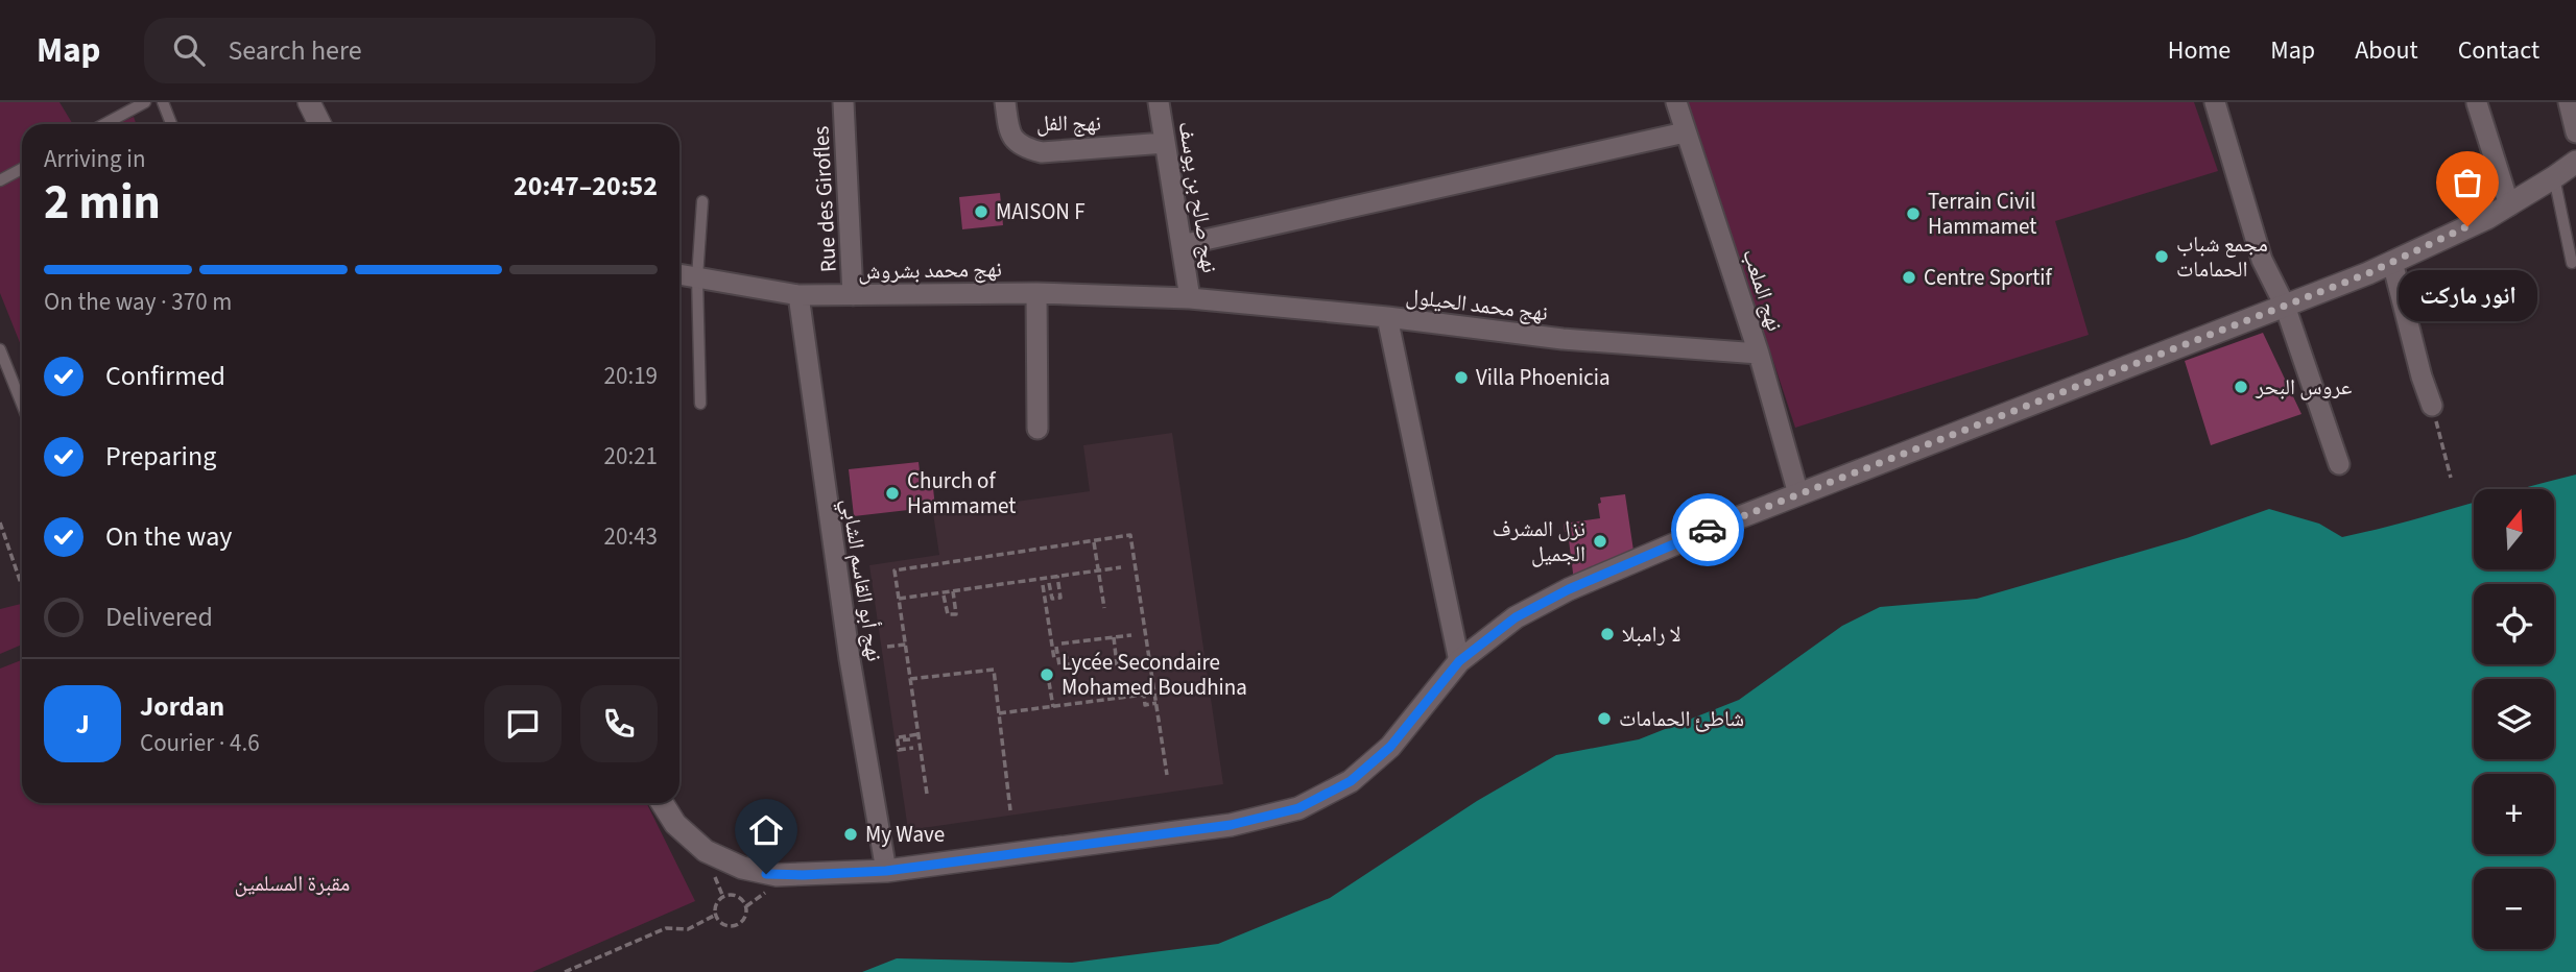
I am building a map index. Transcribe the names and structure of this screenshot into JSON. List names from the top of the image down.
{
  "streets": {
    "street": [
      "نهج الفل",
      "نهج صالح بن يوسف",
      "Rue des Girofles",
      "نهج محمد بشروش",
      "نهج الملعب",
      "نهج محمد الحيلول",
      "نهج أبو القاسم الشابي"
    ]
  },
  "crossings": [
    ["نهج الفل", "نهج صالح بن يوسف"],
    ["نهج صالح بن يوسف", "نهج محمد بشروش"],
    ["نهج صالح بن يوسف", "نهج محمد الحيلول"],
    ["Rue des Girofles", "نهج محمد بشروش"],
    ["نهج محمد بشروش", "نهج محمد الحيلول"],
    ["نهج محمد بشروش", "نهج أبو القاسم الشابي"],
    ["نهج الملعب", "نهج محمد الحيلول"]
  ],
  "parks": ["مقبرة المسلمين"],
  "places": [
    "MAISON F",
    "Terrain Civil Hammamet",
    "انور ماركت",
    "مجمع شباب الحمامات",
    "Centre Sportif",
    "Villa Phoenicia",
    "عروس البحر",
    "Church of Hammamet",
    "نزل المشرف الجميل",
    "لا رامبلا",
    "Lycée Secondaire Mohamed Boudhina",
    "شاطئ الحمامات",
    "My Wave"
  ],
  "north": "top",
  "page": {
    "header": "Map",
    "search": "Search here",
    "nav": [
      "Home",
      "Map",
      "About",
      "Contact"
    ],
    "heading": ["2 min", "Arriving in", "20:47–20:52"],
    "panel": ["Jordan", "Courier · 4.6"],
    "bar": "On the way · 370 m",
    "bubble": "انور ماركت",
    "list": [
      ["Confirmed", "20:19"],
      ["Preparing", "20:21"],
      ["On the way", "20:43"],
      "Delivered"
    ],
    "map_buttons": ["+", "−"],
    "round": "J"
  }
}
